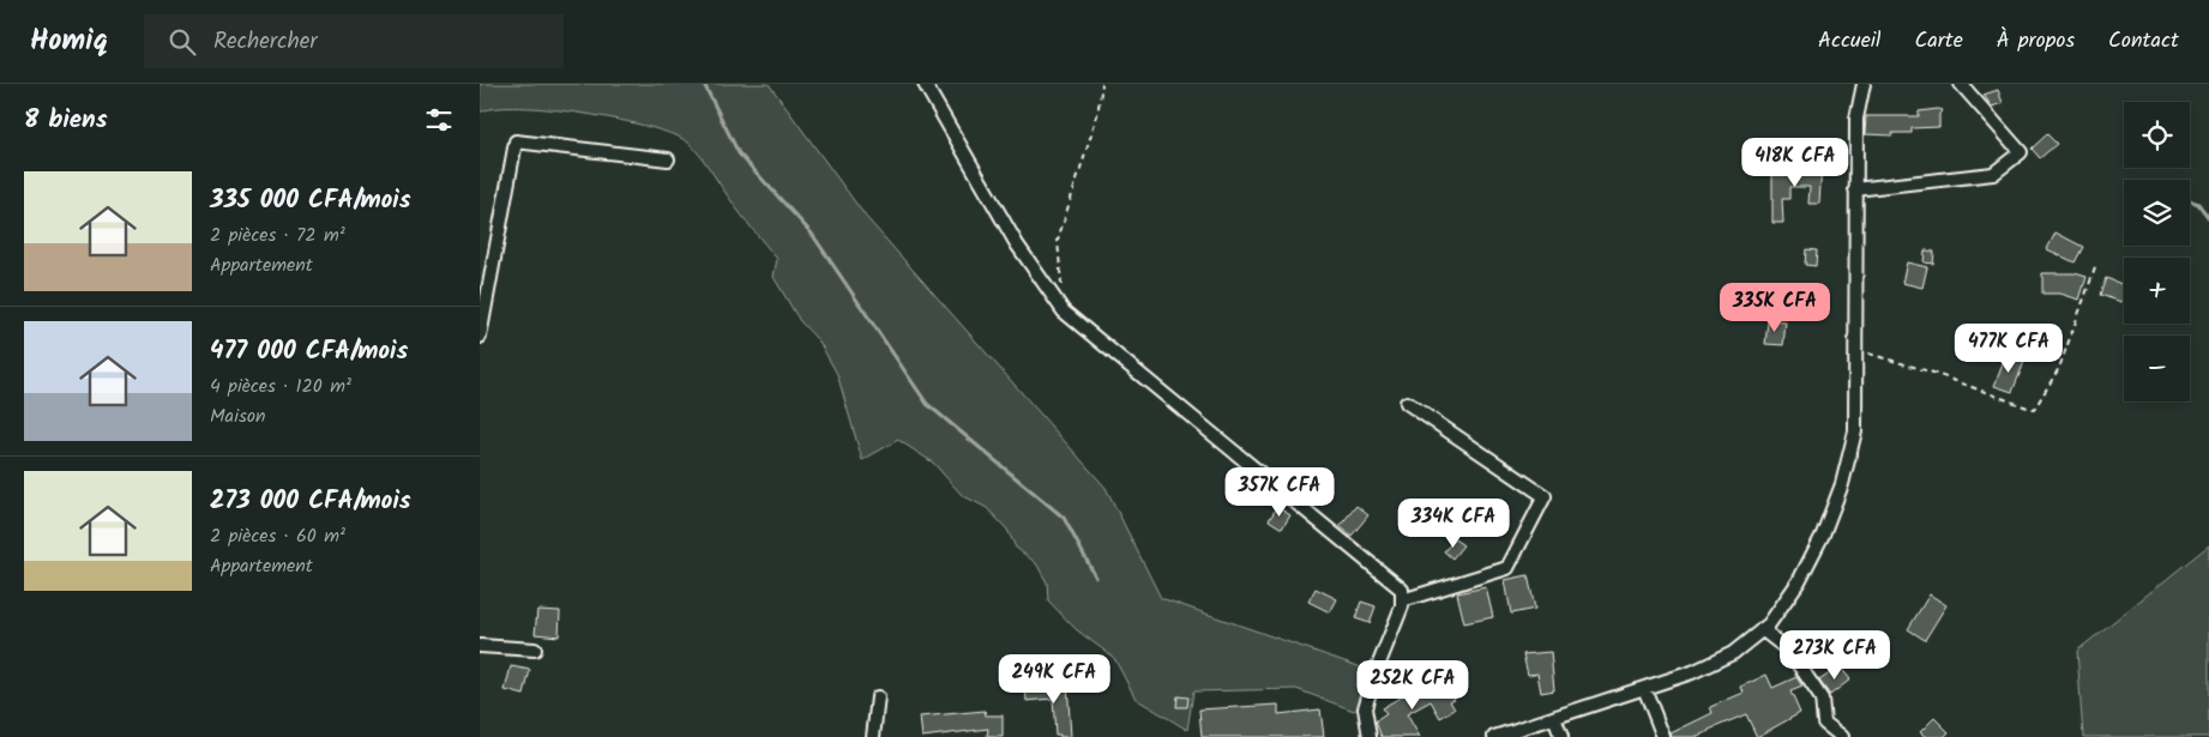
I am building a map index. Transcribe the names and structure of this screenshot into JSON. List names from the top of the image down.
{
  "page": {
    "header": "Homiq",
    "search": "Rechercher",
    "nav": [
      "Accueil",
      "Carte",
      "À propos",
      "Contact"
    ],
    "heading": "8 biens",
    "map_buttons": ["+", "−"],
    "price": [
      "418K CFA",
      "335K CFA",
      "477K CFA",
      "357K CFA",
      "334K CFA",
      "273K CFA",
      "249K CFA",
      "252K CFA"
    ],
    "list": [
      {
        "name": "335 000 CFA/mois",
        "note": "2 pièces · 72 m² · Appartement"
      },
      {
        "name": "477 000 CFA/mois",
        "note": "4 pièces · 120 m² · Maison"
      },
      {
        "name": "273 000 CFA/mois",
        "note": "2 pièces · 60 m² · Appartement"
      }
    ]
  }
}
